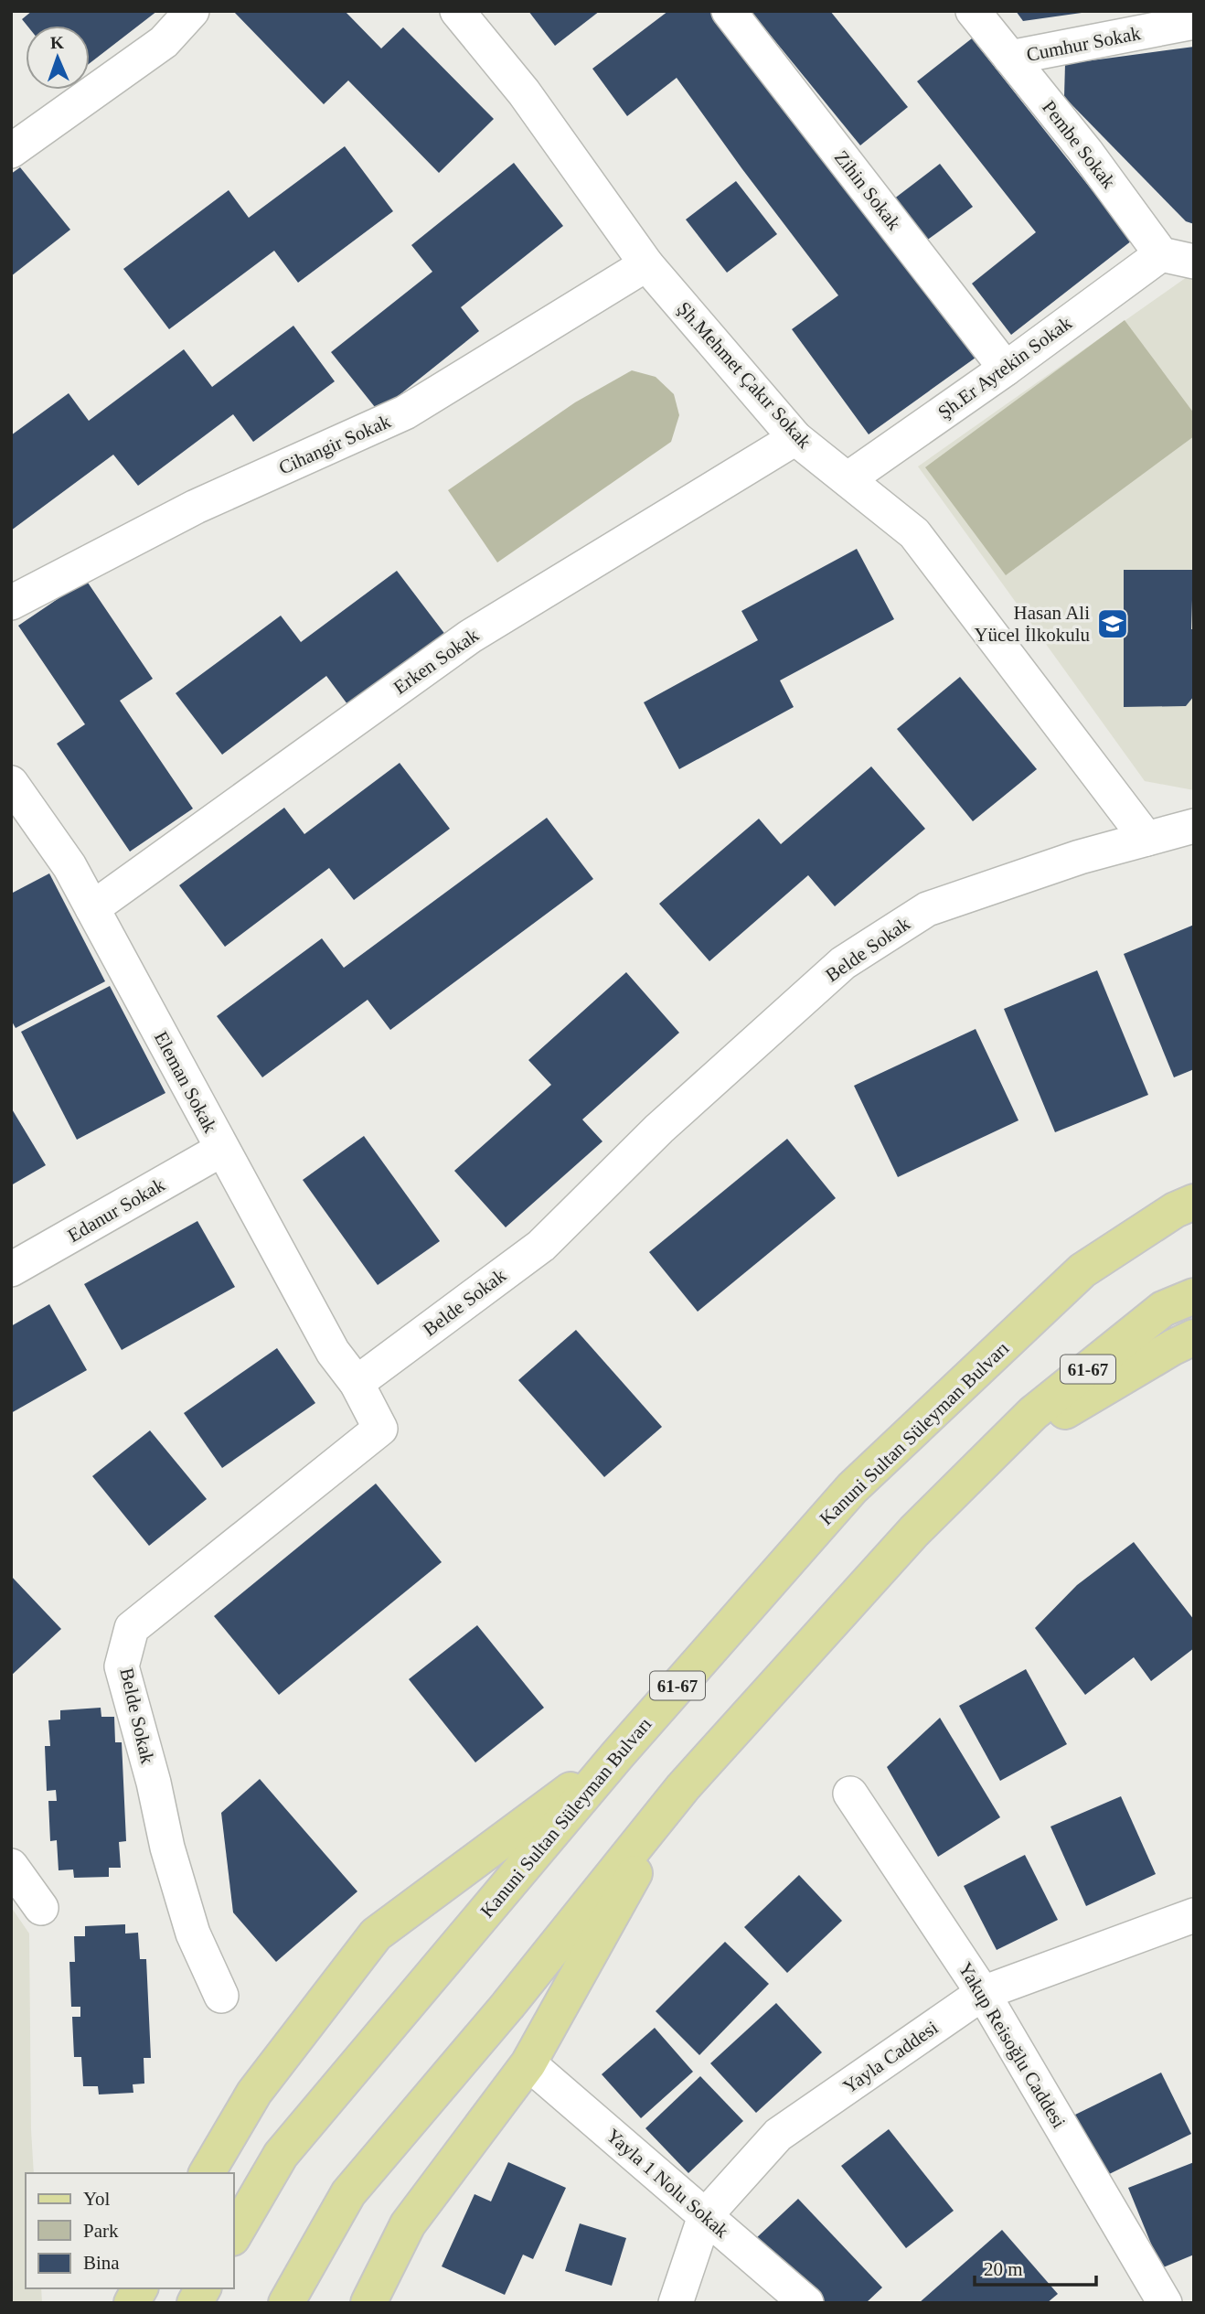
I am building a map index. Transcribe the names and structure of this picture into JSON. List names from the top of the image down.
{
  "streets": {
    "main road": ["61-67", "Kanuni Sultan Süleyman Bulvarı"],
    "street": [
      "Cumhur Sokak",
      "Pembe Sokak",
      "Zihin Sokak",
      "Şh.Er Aytekin Sokak",
      "Şh.Mehmet Çakır Sokak",
      "Cihangir Sokak",
      "Erken Sokak",
      "Belde Sokak",
      "Eleman Sokak",
      "Edanur Sokak",
      "Yakup Reisoğlu Caddesi",
      "Yayla Caddesi",
      "Yayla 1 Nolu Sokak"
    ]
  },
  "crossings": [
    ["Cumhur Sokak", "Pembe Sokak"],
    ["Pembe Sokak", "Şh.Er Aytekin Sokak"],
    ["Zihin Sokak", "Şh.Er Aytekin Sokak"],
    ["Şh.Er Aytekin Sokak", "Şh.Mehmet Çakır Sokak"],
    ["Şh.Mehmet Çakır Sokak", "Cihangir Sokak"],
    ["Şh.Mehmet Çakır Sokak", "Erken Sokak"],
    ["Şh.Mehmet Çakır Sokak", "Belde Sokak"],
    ["Erken Sokak", "Eleman Sokak"],
    ["Belde Sokak", "Eleman Sokak"],
    ["Eleman Sokak", "Edanur Sokak"],
    ["61-67", "Kanuni Sultan Süleyman Bulvarı"],
    ["61-67", "Yayla 1 Nolu Sokak"],
    ["Yakup Reisoğlu Caddesi", "Yayla Caddesi"],
    ["Yayla Caddesi", "Yayla 1 Nolu Sokak"]
  ],
  "places": {
    "school or university": ["Hasan Ali Yücel İlkokulu"]
  },
  "legend": ["Yol", "Park", "Bina"],
  "scale_bar": "20 m",
  "north": "top"
}
